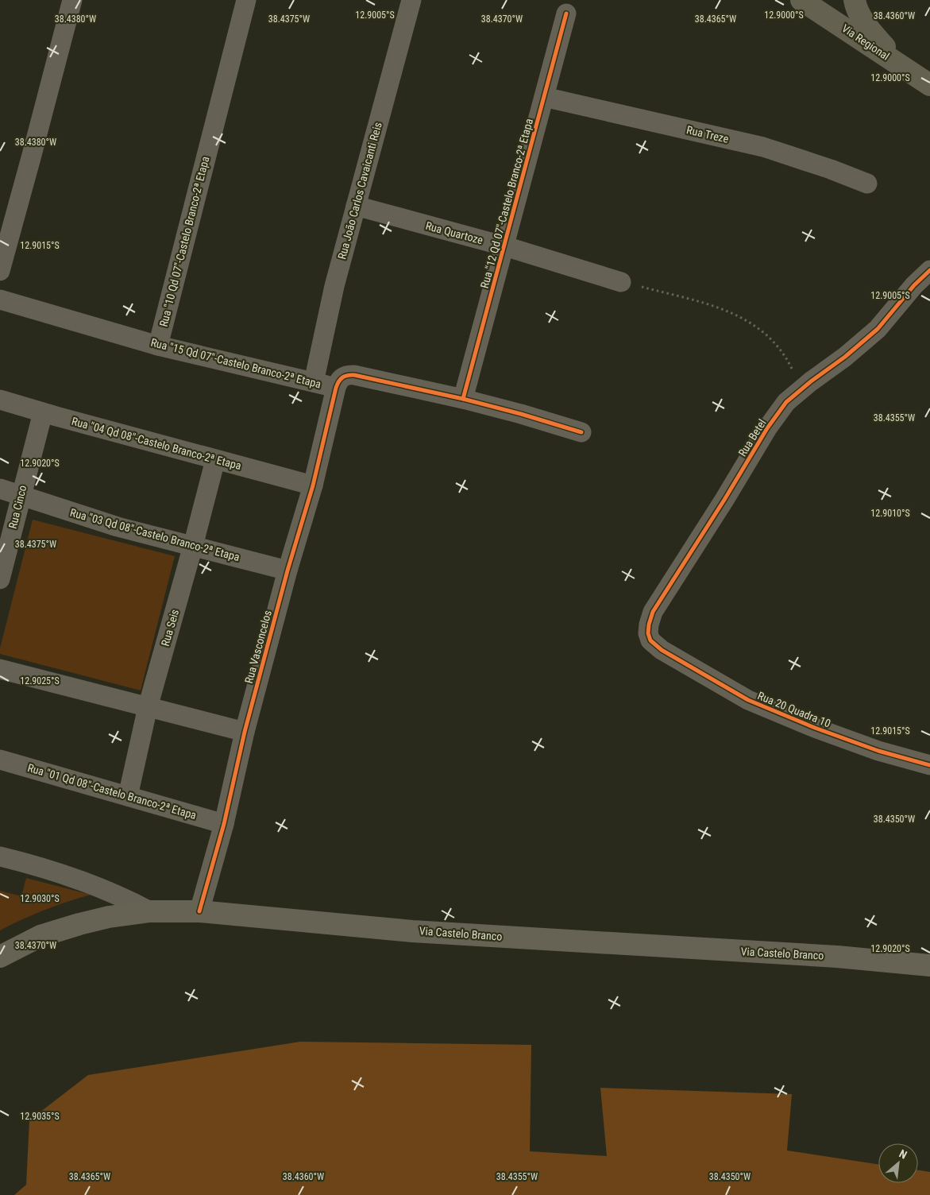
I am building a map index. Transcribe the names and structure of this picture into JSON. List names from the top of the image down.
{
  "streets": {
    "main road": ["Via Regional", "Via Castelo Branco"],
    "street": [
      "Rua Treze",
      "Rua João Carlos Cavaicanti Reis",
      "Rua \"12 Qd 07\"-Castelo Branco-2ª Etapa",
      "Rua Quartoze",
      "Rua \"10 Qd 07\"-Castelo Branco-2ª Etapa",
      "Rua \"15 Qd 07\"-Castelo Branco-2ª Etapa",
      "Rua Betel",
      "Rua \"04 Qd 08\"-Castelo Branco-2ª Etapa",
      "Rua Cinco",
      "Rua \"03 Qd 08\"-Castelo Branco-2ª Etapa",
      "Rua Seis",
      "Rua Vasconcelos",
      "Rua 20 Quadra 10",
      "Rua \"01 Qd 08\"-Castelo Branco-2ª Etapa"
    ]
  },
  "crossings": [
    ["Rua Treze", "Rua \"12 Qd 07\"-Castelo Branco-2ª Etapa"],
    ["Rua João Carlos Cavaicanti Reis", "Rua Quartoze"],
    ["Rua João Carlos Cavaicanti Reis", "Rua \"15 Qd 07\"-Castelo Branco-2ª Etapa"],
    ["Rua \"12 Qd 07\"-Castelo Branco-2ª Etapa", "Rua Quartoze"],
    ["Rua \"12 Qd 07\"-Castelo Branco-2ª Etapa", "Rua \"15 Qd 07\"-Castelo Branco-2ª Etapa"],
    ["Rua \"10 Qd 07\"-Castelo Branco-2ª Etapa", "Rua \"15 Qd 07\"-Castelo Branco-2ª Etapa"],
    ["Rua \"15 Qd 07\"-Castelo Branco-2ª Etapa", "Rua Vasconcelos"],
    ["Rua Betel", "Rua 20 Quadra 10"],
    ["Rua \"04 Qd 08\"-Castelo Branco-2ª Etapa", "Rua Cinco"],
    ["Rua \"04 Qd 08\"-Castelo Branco-2ª Etapa", "Rua Seis"],
    ["Rua \"04 Qd 08\"-Castelo Branco-2ª Etapa", "Rua Vasconcelos"],
    ["Rua Cinco", "Rua \"03 Qd 08\"-Castelo Branco-2ª Etapa"],
    ["Rua \"03 Qd 08\"-Castelo Branco-2ª Etapa", "Rua Seis"],
    ["Rua \"03 Qd 08\"-Castelo Branco-2ª Etapa", "Rua Vasconcelos"],
    ["Rua Seis", "Rua \"01 Qd 08\"-Castelo Branco-2ª Etapa"],
    ["Rua Vasconcelos", "Rua \"01 Qd 08\"-Castelo Branco-2ª Etapa"],
    ["Rua Vasconcelos", "Via Castelo Branco"]
  ],
  "north": "top right",
  "coordinates": [
    "12.9005°S",
    "12.9000°S",
    "38.4360°W",
    "38.4380°W",
    "38.4375°W",
    "38.4370°W",
    "38.4365°W",
    "12.9015°S",
    "38.4355°W",
    "12.9020°S",
    "12.9010°S",
    "12.9025°S",
    "38.4350°W",
    "12.9030°S",
    "12.9035°S"
  ]
}
